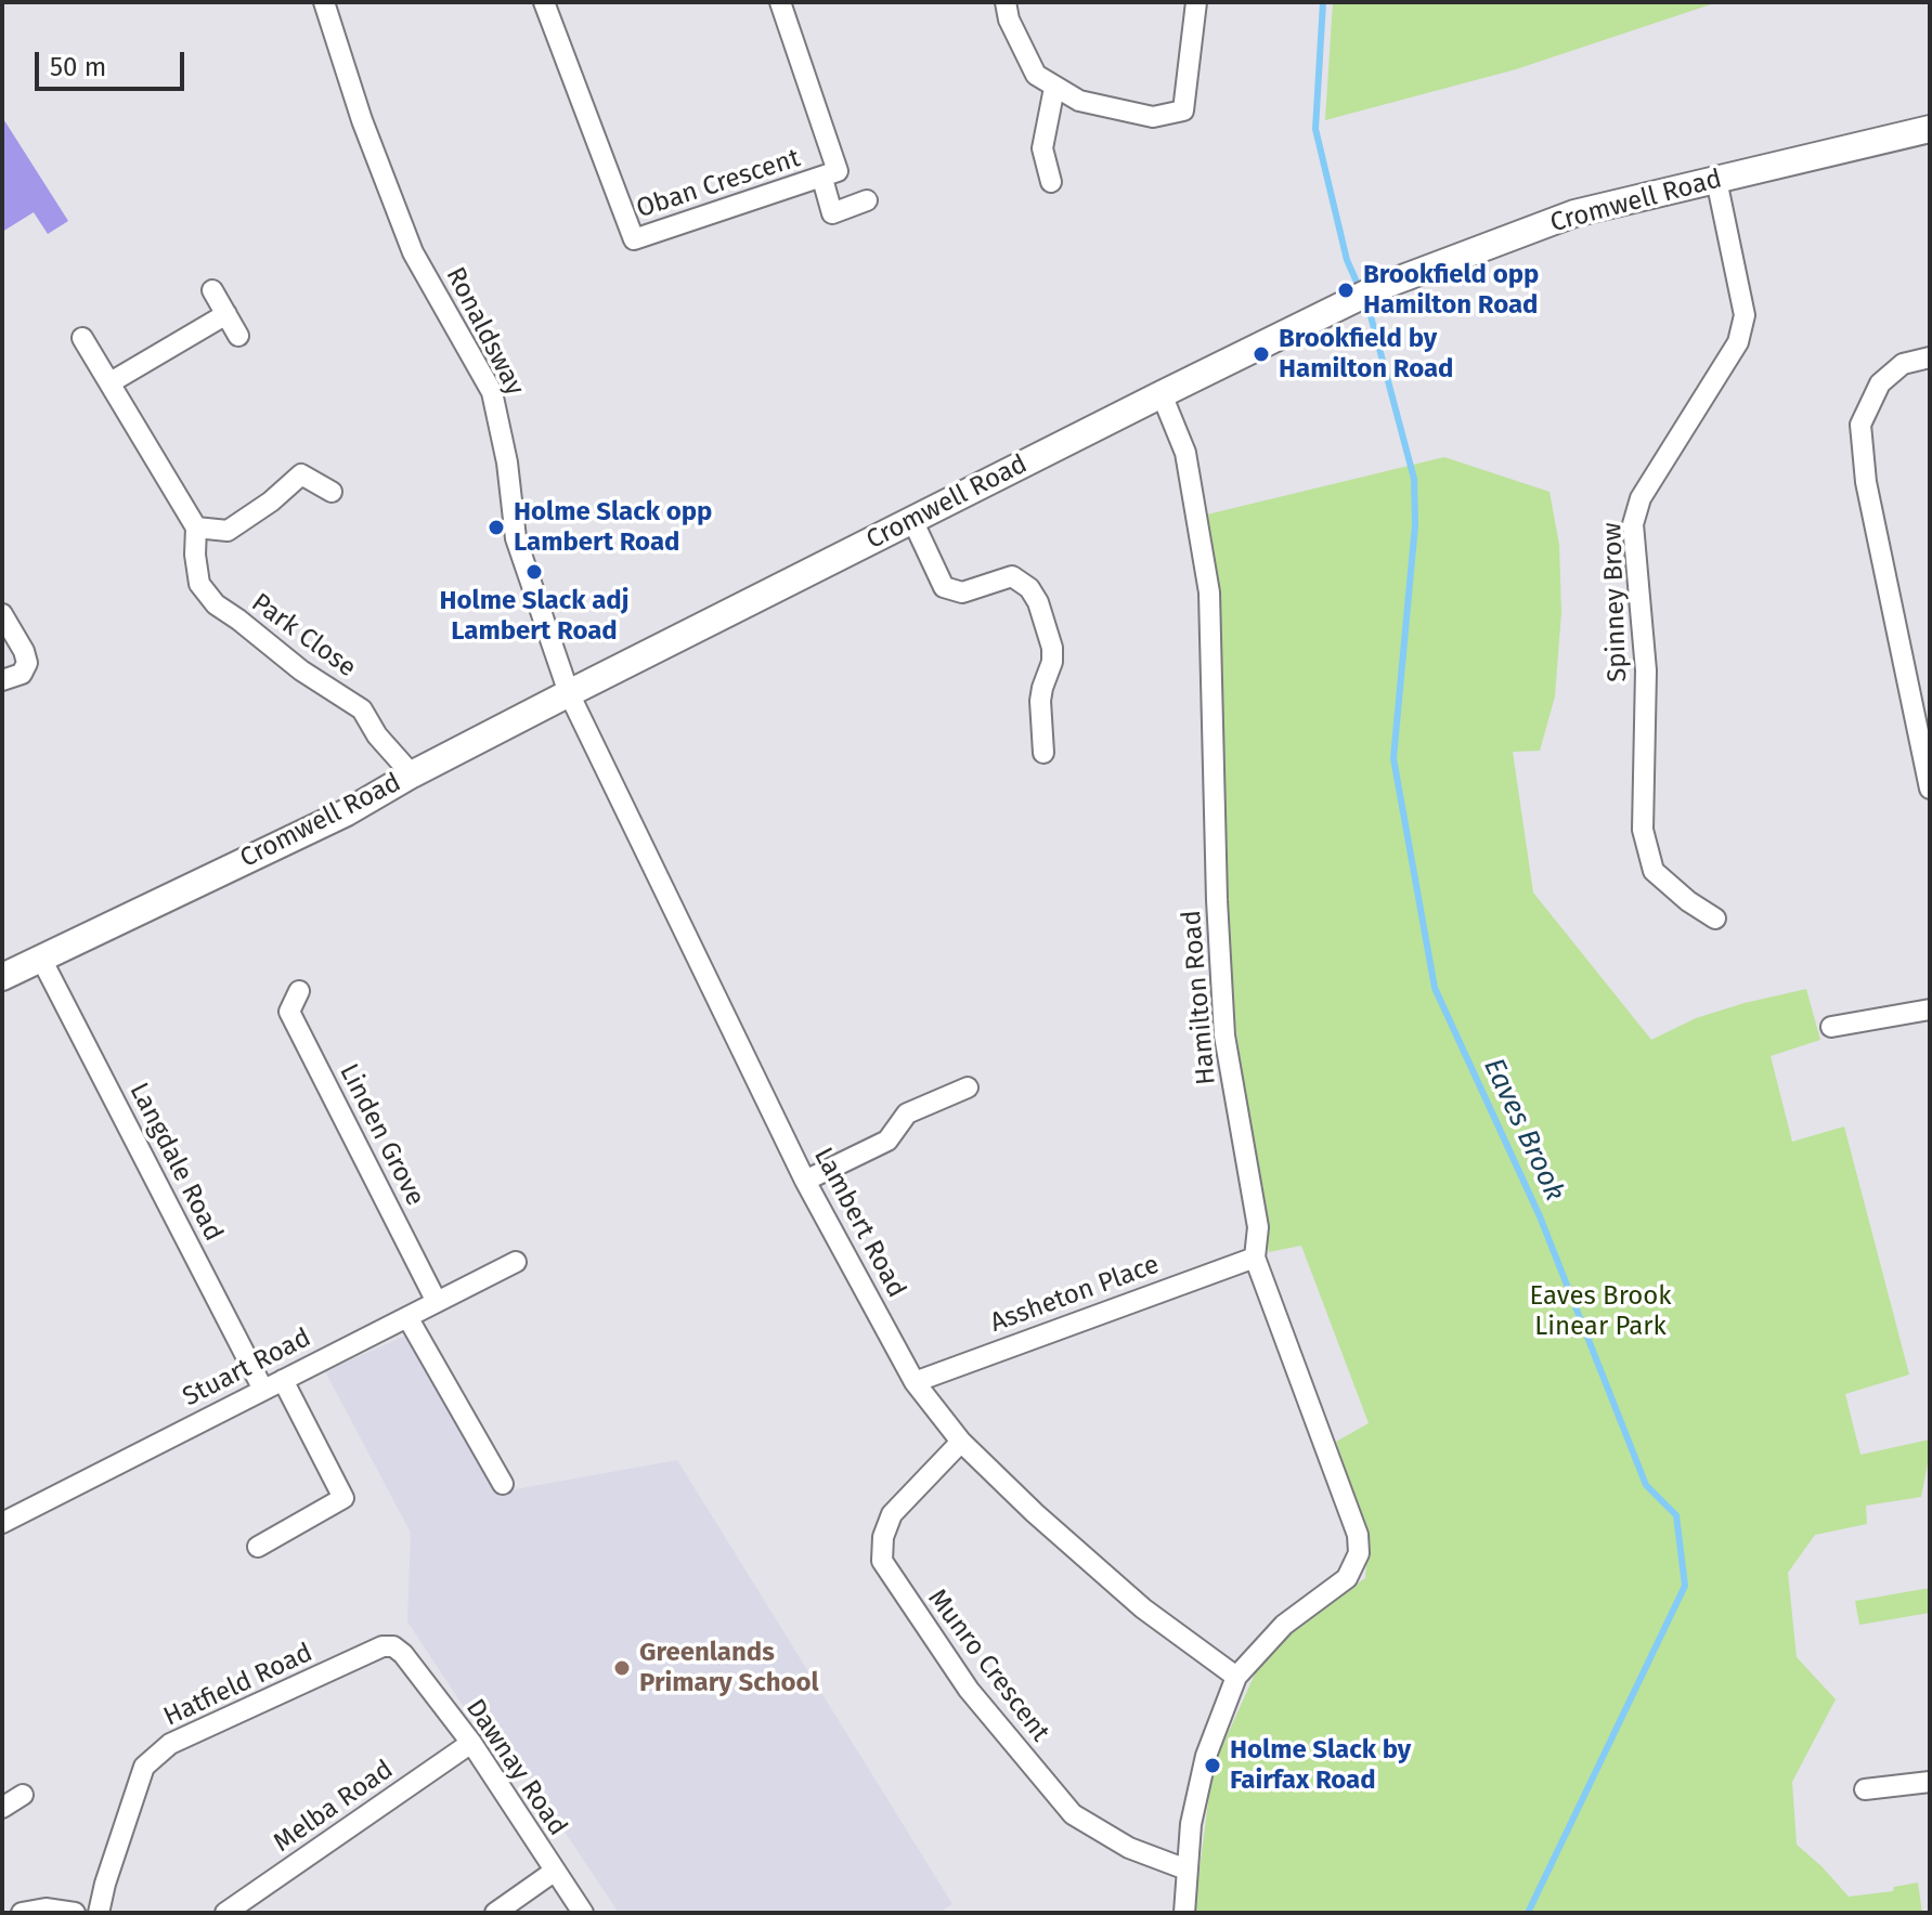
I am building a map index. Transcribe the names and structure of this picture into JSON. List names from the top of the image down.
{
  "streets": {
    "street": [
      "Oban Crescent",
      "Cromwell Road",
      "Ronaldsway",
      "Spinney Brow",
      "Park Close",
      "Hamilton Road",
      "Linden Grove",
      "Langdale Road",
      "Lambert Road",
      "Assheton Place",
      "Stuart Road",
      "Munro Crescent",
      "Hatfield Road",
      "Dawnay Road",
      "Melba Road"
    ]
  },
  "crossings": [
    ["Cromwell Road", "Ronaldsway"],
    ["Cromwell Road", "Spinney Brow"],
    ["Cromwell Road", "Park Close"],
    ["Cromwell Road", "Hamilton Road"],
    ["Cromwell Road", "Langdale Road"],
    ["Cromwell Road", "Lambert Road"],
    ["Ronaldsway", "Lambert Road"],
    ["Hamilton Road", "Lambert Road"],
    ["Hamilton Road", "Assheton Place"],
    ["Linden Grove", "Stuart Road"],
    ["Langdale Road", "Stuart Road"],
    ["Lambert Road", "Assheton Place"],
    ["Lambert Road", "Munro Crescent"],
    ["Hatfield Road", "Dawnay Road"],
    ["Dawnay Road", "Melba Road"]
  ],
  "water": ["Eaves Brook"],
  "parks": ["Eaves Brook Linear Park"],
  "places": [
    "Brookfield opp Hamilton Road",
    "Brookfield by Hamilton Road",
    "Holme Slack opp Lambert Road",
    "Holme Slack adj Lambert Road",
    "Greenlands Primary School",
    "Holme Slack by Fairfax Road"
  ],
  "scale_bar": "50 m"
}
